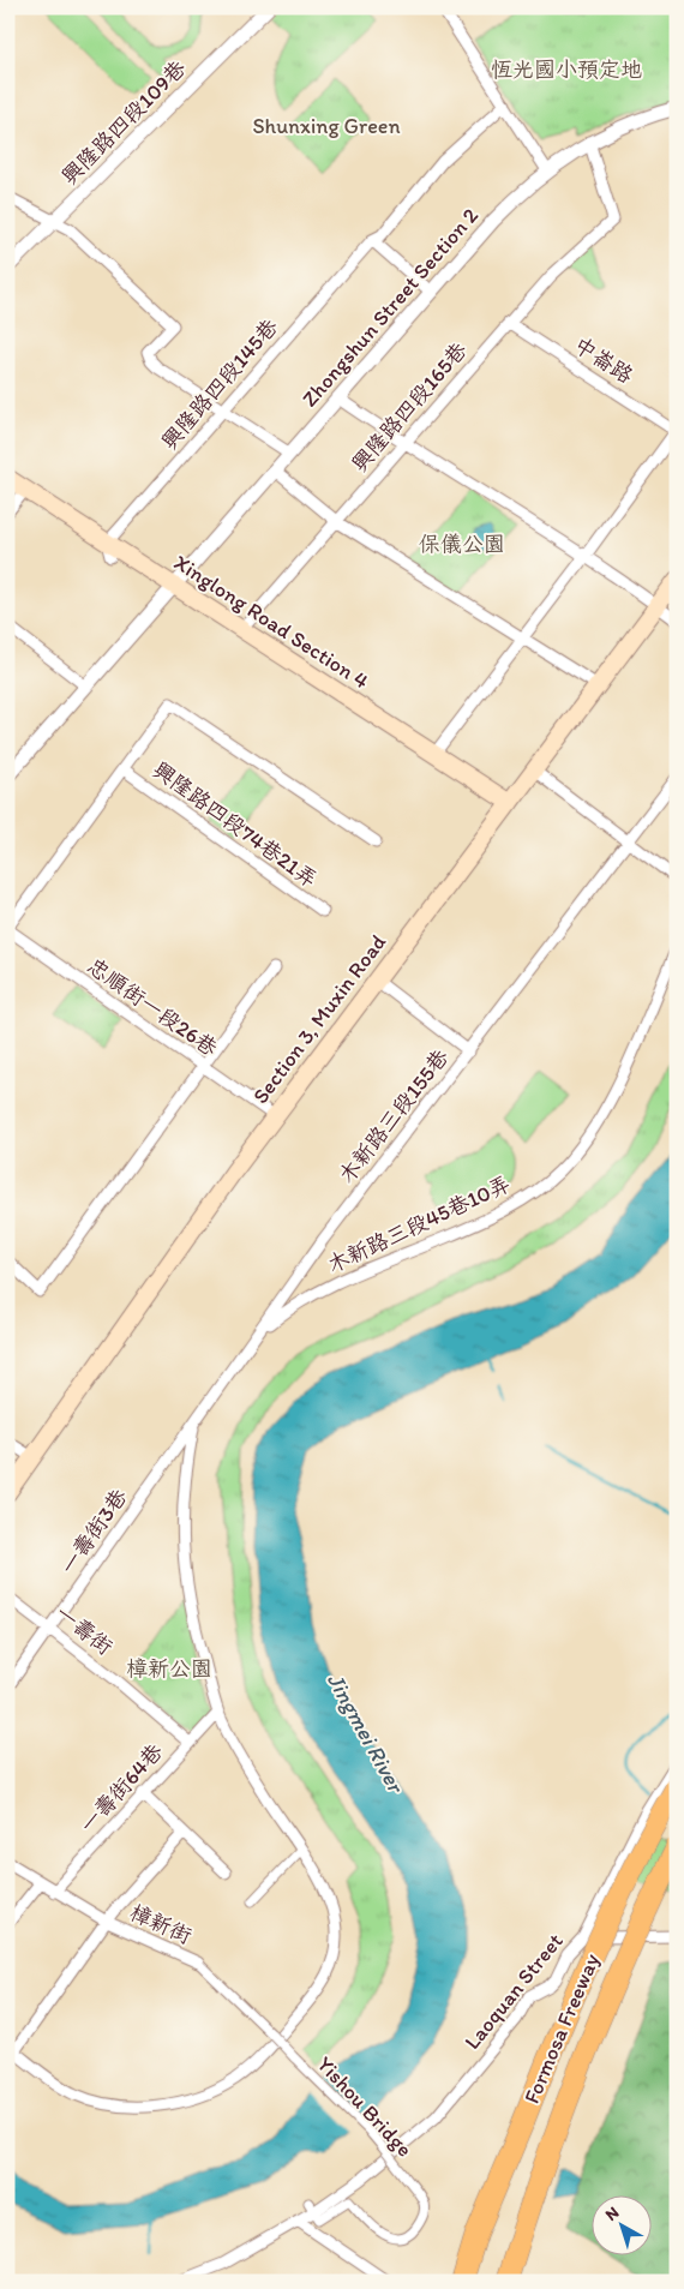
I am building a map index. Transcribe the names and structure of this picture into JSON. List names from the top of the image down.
{
  "streets": {
    "highway": ["Formosa Freeway"],
    "main road": ["Xinglong Road Section 4", "Section 3, Muxin Road"],
    "street": [
      "興隆路四段109巷",
      "Zhongshun Street Section 2",
      "中崙路",
      "興隆路四段145巷",
      "興隆路四段165巷",
      "興隆路四段74巷21弄",
      "忠順街一段26巷",
      "木新路三段155巷",
      "木新路三段45巷10弄",
      "一壽街3巷",
      "一壽街",
      "一壽街64巷",
      "樟新街",
      "Laoquan Street",
      "Yishou Bridge"
    ]
  },
  "crossings": [
    ["Zhongshun Street Section 2", "興隆路四段165巷"],
    ["Zhongshun Street Section 2", "Xinglong Road Section 4"],
    ["中崙路", "興隆路四段165巷"],
    ["興隆路四段145巷", "Xinglong Road Section 4"],
    ["興隆路四段165巷", "Xinglong Road Section 4"],
    ["Xinglong Road Section 4", "Section 3, Muxin Road"],
    ["忠順街一段26巷", "Section 3, Muxin Road"],
    ["Section 3, Muxin Road", "木新路三段155巷"],
    ["木新路三段155巷", "木新路三段45巷10弄"],
    ["木新路三段155巷", "一壽街3巷"],
    ["木新路三段45巷10弄", "一壽街3巷"],
    ["一壽街3巷", "一壽街"],
    ["一壽街", "一壽街64巷"],
    ["一壽街64巷", "樟新街"],
    ["樟新街", "Yishou Bridge"],
    ["Laoquan Street", "Yishou Bridge"]
  ],
  "water": ["Jingmei River"],
  "parks": [
    "恆光國小預定地",
    "Shunxing Green",
    "保儀公園",
    "樟新公園"
  ],
  "north": "top left"
}
